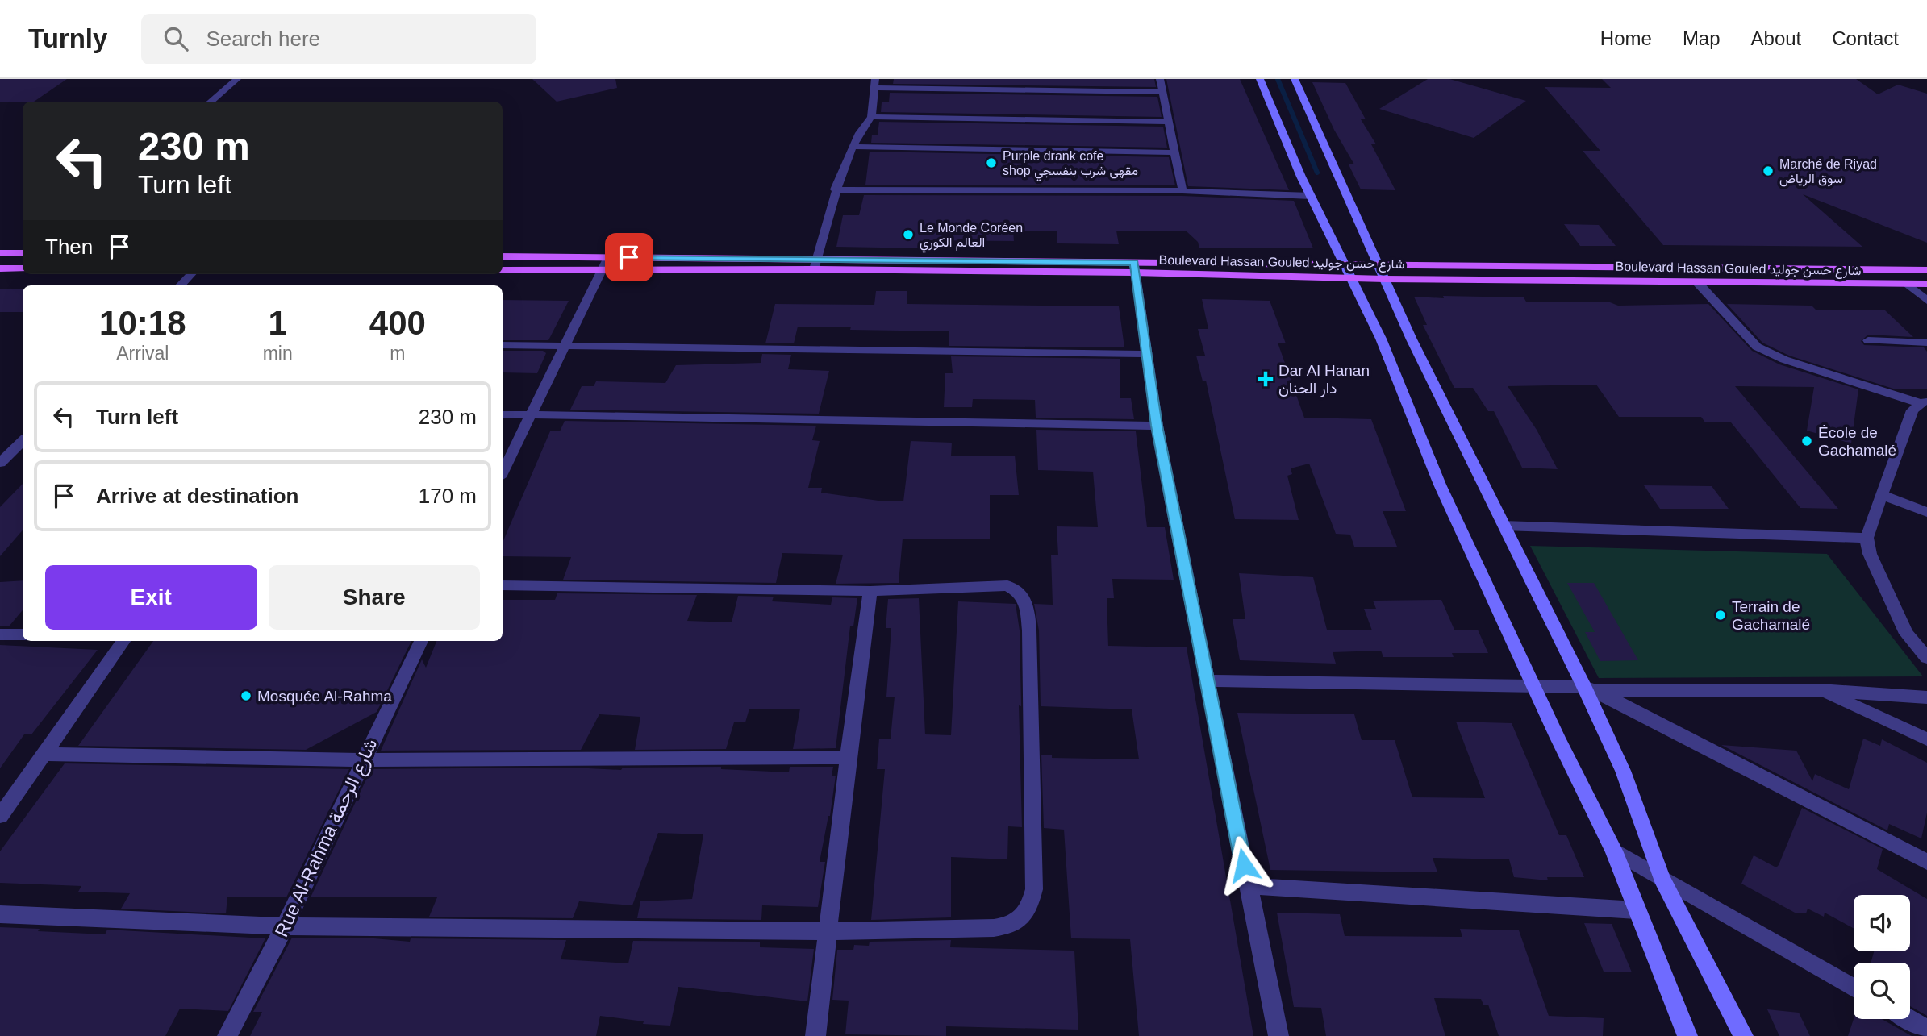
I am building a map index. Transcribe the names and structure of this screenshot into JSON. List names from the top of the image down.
{
  "streets": {
    "main road": ["Boulevard Hassan Gouled شارع حسن جوليد"],
    "street": ["Rue Al-Rahma شارع الرحمة"]
  },
  "places": {
    "other": [
      "Purple drank cofe shop مقهى شرب بنفسجي",
      "Marché de Riyad سوق الرياض",
      "Le Monde Coréen العالم الكوري",
      "École de Gachamalé",
      "Terrain de Gachamalé",
      "Mosquée Al-Rahma"
    ],
    "health": ["Dar Al Hanan دار الحنان"]
  },
  "page": {
    "header": "Turnly",
    "search": "Search here",
    "nav": [
      "Home",
      "Map",
      "About",
      "Contact"
    ],
    "turn": ["230 m", "Turn left"],
    "then": "Then",
    "eta": [
      "10:18",
      "Arrival",
      "1",
      "min",
      "400",
      "m"
    ],
    "list": [
      {
        "name": "Turn left",
        "value": "230 m"
      },
      {
        "name": "Arrive at destination",
        "value": "170 m"
      }
    ],
    "buttons": ["Exit", "Share"]
  }
}
